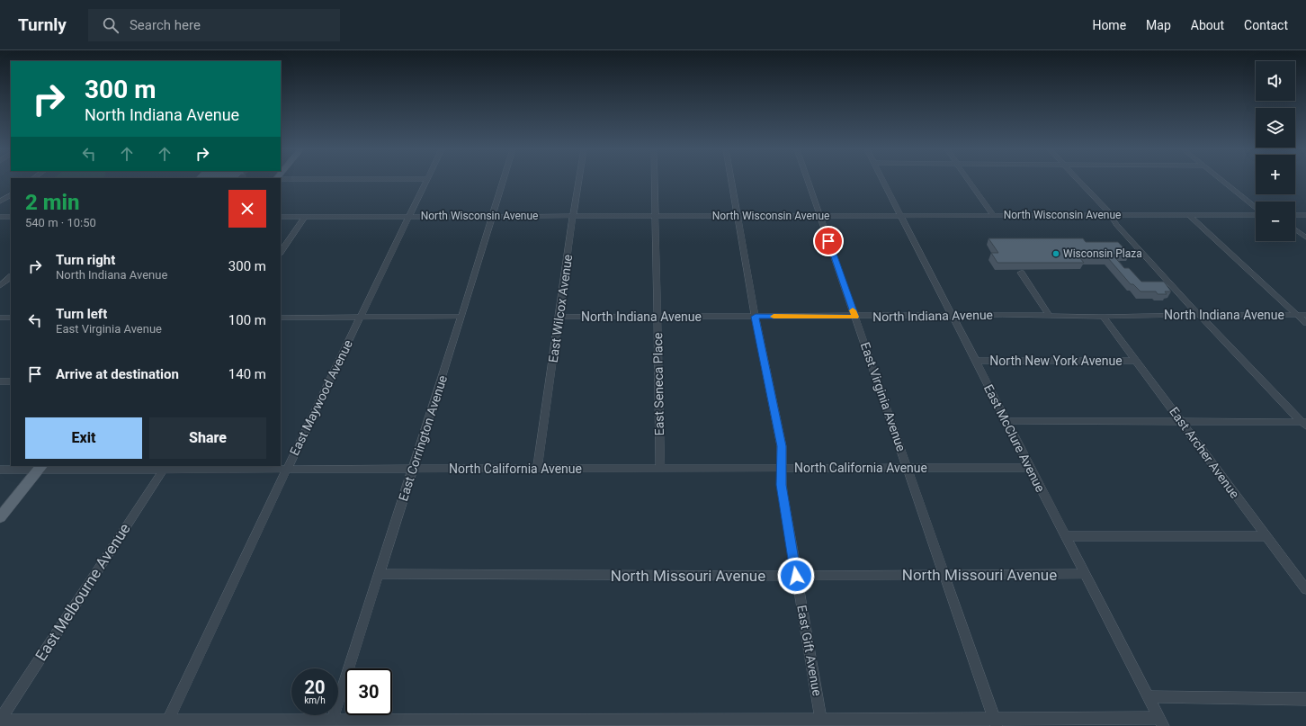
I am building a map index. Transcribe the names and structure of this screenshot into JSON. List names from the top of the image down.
{
  "streets": {
    "street": [
      "North Wisconsin Avenue",
      "East Wilcox Avenue",
      "North Indiana Avenue",
      "North New York Avenue",
      "East Seneca Place",
      "East Virginia Avenue",
      "East Maywood Avenue",
      "East Corrington Avenue",
      "East McClure Avenue",
      "East Archer Avenue",
      "North California Avenue",
      "North Missouri Avenue",
      "East Melbourne Avenue",
      "East Gift Avenue"
    ]
  },
  "crossings": [
    ["North Wisconsin Avenue", "East Wilcox Avenue"],
    ["North Wisconsin Avenue", "East Seneca Place"],
    ["North Wisconsin Avenue", "East Virginia Avenue"],
    ["North Wisconsin Avenue", "East Maywood Avenue"],
    ["North Wisconsin Avenue", "East Corrington Avenue"],
    ["North Wisconsin Avenue", "East McClure Avenue"],
    ["North Wisconsin Avenue", "East Gift Avenue"],
    ["East Wilcox Avenue", "North Indiana Avenue"],
    ["East Wilcox Avenue", "North California Avenue"],
    ["North Indiana Avenue", "East Seneca Place"],
    ["North Indiana Avenue", "East Virginia Avenue"],
    ["North Indiana Avenue", "East McClure Avenue"],
    ["North Indiana Avenue", "East Archer Avenue"],
    ["North Indiana Avenue", "East Gift Avenue"],
    ["North New York Avenue", "East McClure Avenue"],
    ["North New York Avenue", "East Archer Avenue"],
    ["East Seneca Place", "North California Avenue"],
    ["East Virginia Avenue", "North California Avenue"],
    ["East Virginia Avenue", "North Missouri Avenue"],
    ["East Maywood Avenue", "North California Avenue"],
    ["East Corrington Avenue", "North California Avenue"],
    ["East Corrington Avenue", "North Missouri Avenue"],
    ["East McClure Avenue", "North California Avenue"],
    ["East McClure Avenue", "North Missouri Avenue"],
    ["North California Avenue", "East Melbourne Avenue"],
    ["North California Avenue", "East Gift Avenue"],
    ["North Missouri Avenue", "East Gift Avenue"]
  ],
  "places": ["Wisconsin Plaza"],
  "page": {
    "header": "Turnly",
    "search": "Search here",
    "nav": [
      "Home",
      "Map",
      "About",
      "Contact"
    ],
    "map_buttons": ["+", "−"],
    "turn": ["300 m", "North Indiana Avenue"],
    "heading": ["2 min", "540 m · 10:50"],
    "list": [
      {
        "name": "Turn right",
        "note": "North Indiana Avenue",
        "value": "300 m"
      },
      {
        "name": "Turn left",
        "note": "East Virginia Avenue",
        "value": "100 m"
      },
      {
        "name": "Arrive at destination",
        "value": "140 m"
      }
    ],
    "buttons": ["Exit", "Share"],
    "speed": "20 km/h",
    "limit": "30"
  }
}
